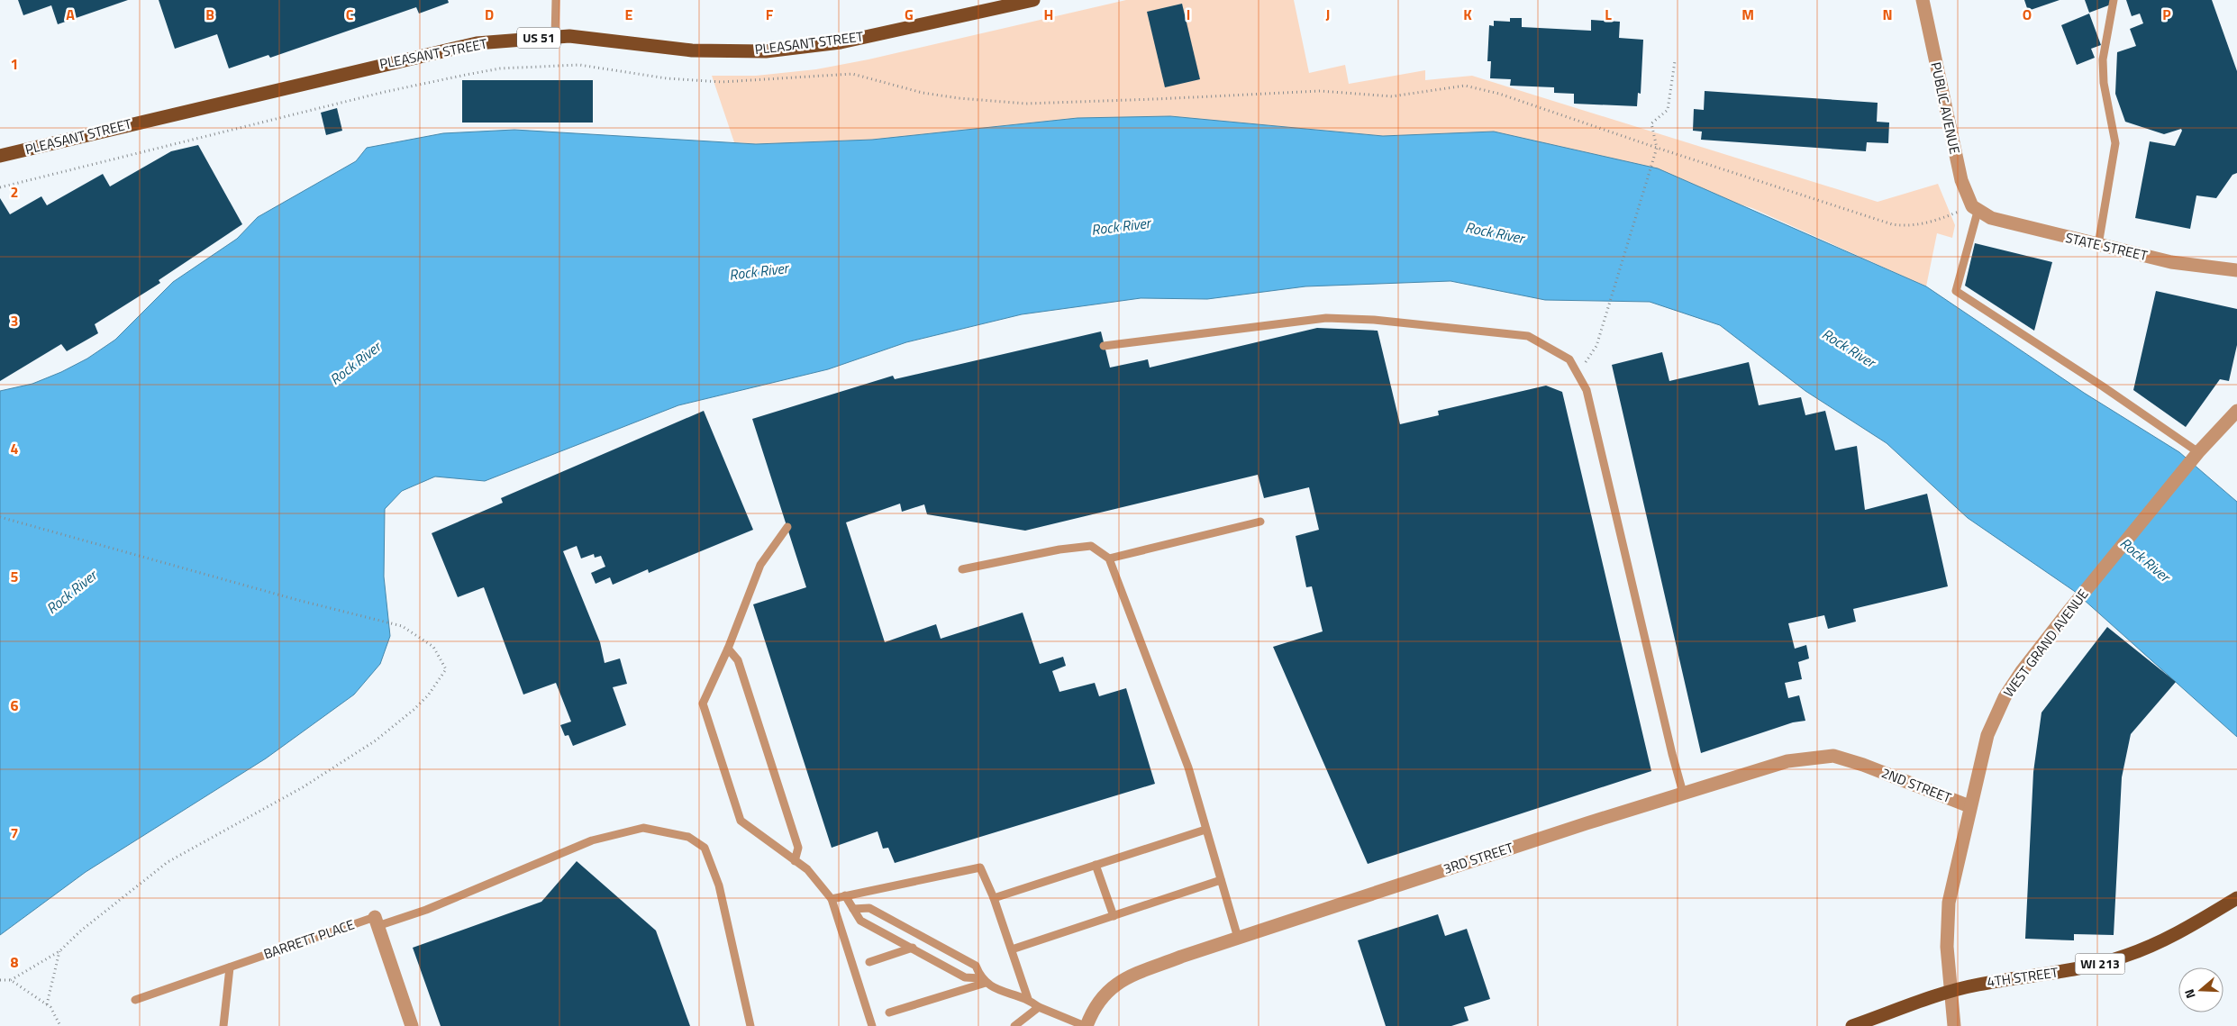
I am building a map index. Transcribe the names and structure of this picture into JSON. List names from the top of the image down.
{
  "streets": {
    "main road": [
      "US 51",
      "PLEASANT STREET",
      "WI 213",
      "4TH STREET"
    ],
    "street": [
      "PUBLIC AVENUE",
      "STATE STREET",
      "WEST GRAND AVENUE",
      "2ND STREET",
      "3RD STREET"
    ],
    "lane": ["BARRETT PLACE"]
  },
  "crossings": [
    ["PUBLIC AVENUE", "STATE STREET"],
    ["WEST GRAND AVENUE", "2ND STREET"],
    ["WEST GRAND AVENUE", "4TH STREET"],
    ["2ND STREET", "3RD STREET"]
  ],
  "water": ["Rock River"],
  "north": "left",
  "grid": {
    "columns": [
      "A",
      "B",
      "C",
      "D",
      "E",
      "F",
      "G",
      "H",
      "I",
      "J",
      "K",
      "L",
      "M",
      "N",
      "O",
      "P"
    ],
    "rows": [
      "1",
      "2",
      "3",
      "4",
      "5",
      "6",
      "7",
      "8"
    ]
  }
}
